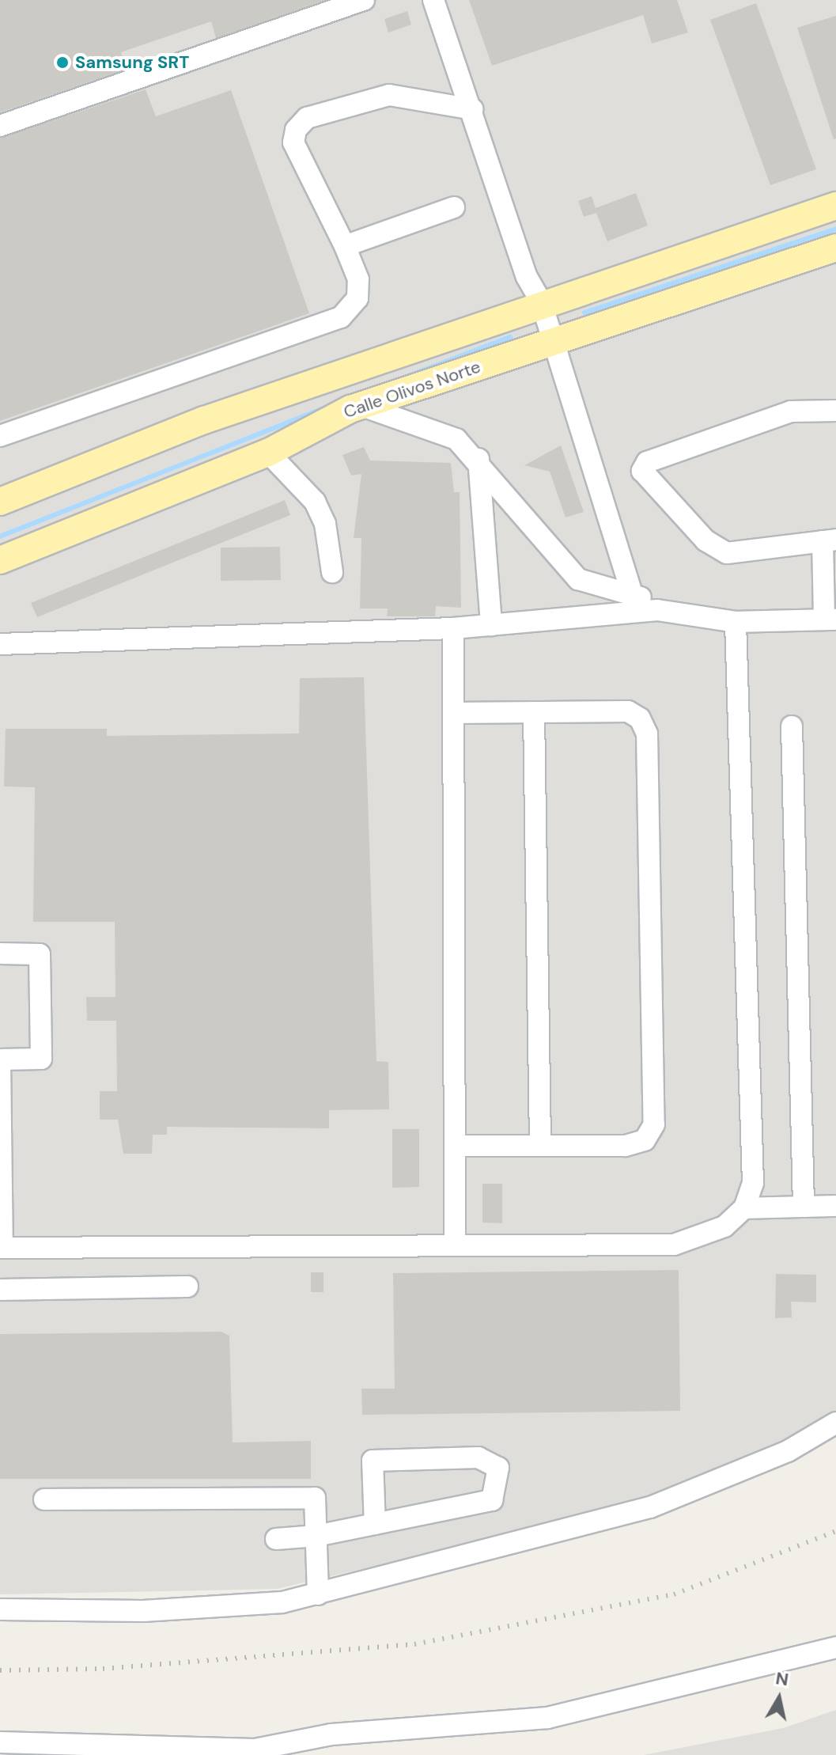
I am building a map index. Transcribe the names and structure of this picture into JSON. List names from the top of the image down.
{
  "streets": {
    "main road": ["Calle Olivos Norte"]
  },
  "places": ["Samsung SRT"],
  "north": "top"
}
